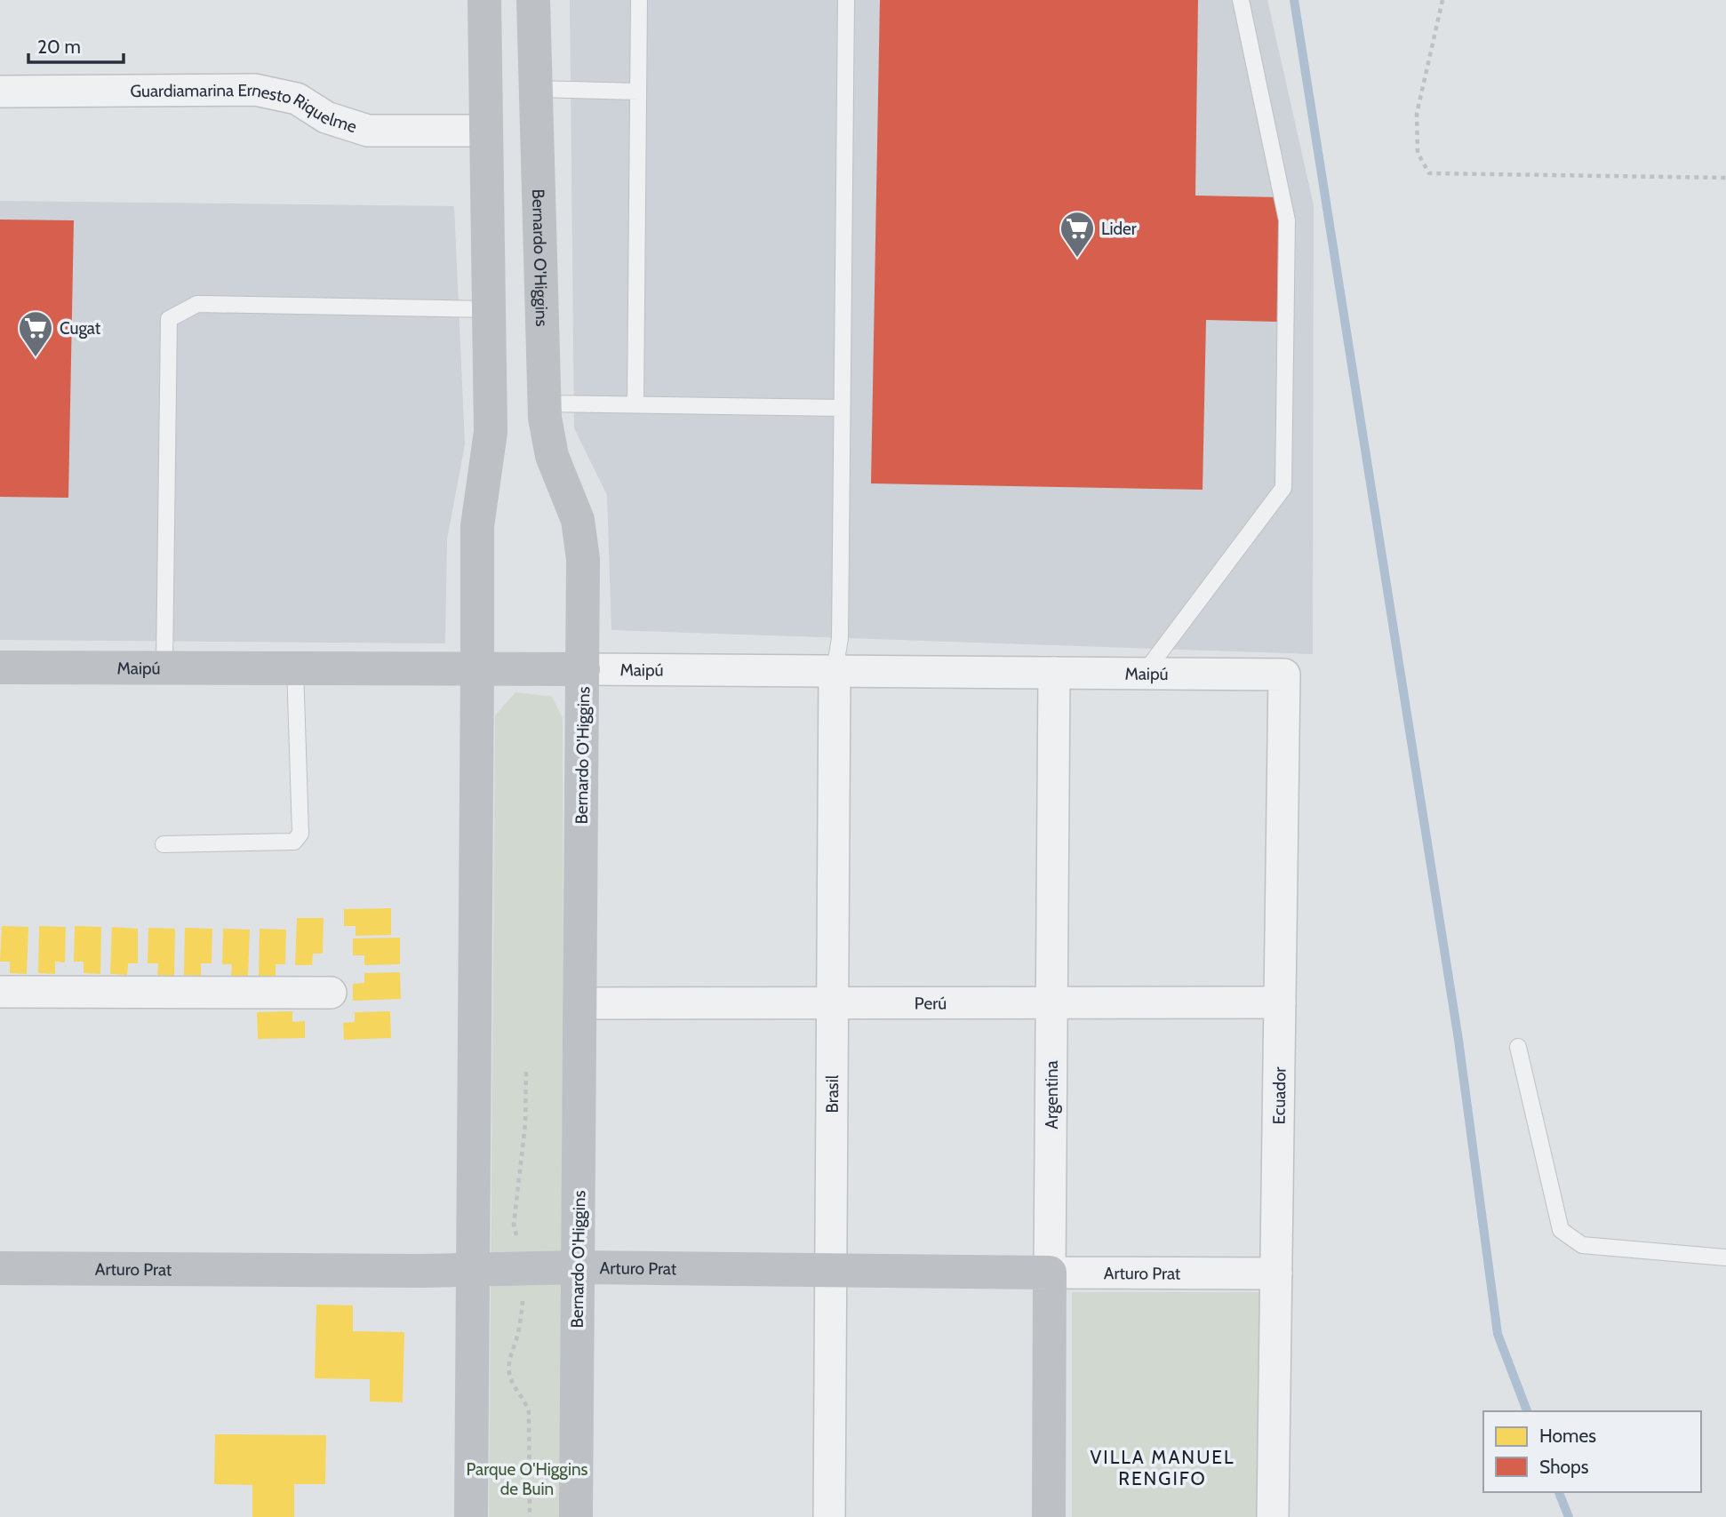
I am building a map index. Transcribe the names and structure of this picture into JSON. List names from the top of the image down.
{
  "streets": {
    "street": [
      "Guardiamarina Ernesto Riquelme",
      "Bernardo O'Higgins",
      "Maipú",
      "Perú",
      "Brasil",
      "Argentina",
      "Ecuador",
      "Arturo Prat"
    ]
  },
  "crossings": [
    ["Bernardo O'Higgins", "Maipú"],
    ["Bernardo O'Higgins", "Perú"],
    ["Bernardo O'Higgins", "Arturo Prat"],
    ["Maipú", "Brasil"],
    ["Maipú", "Argentina"],
    ["Maipú", "Ecuador"],
    ["Perú", "Brasil"],
    ["Perú", "Argentina"],
    ["Perú", "Ecuador"],
    ["Brasil", "Arturo Prat"],
    ["Argentina", "Arturo Prat"],
    ["Ecuador", "Arturo Prat"]
  ],
  "districts": ["VILLA MANUEL RENGIFO"],
  "parks": ["Parque O'Higgins de Buin"],
  "places": {
    "supermarket": ["Lider", "Cugat"]
  },
  "legend": ["Homes", "Shops"],
  "scale_bar": "20 m"
}
